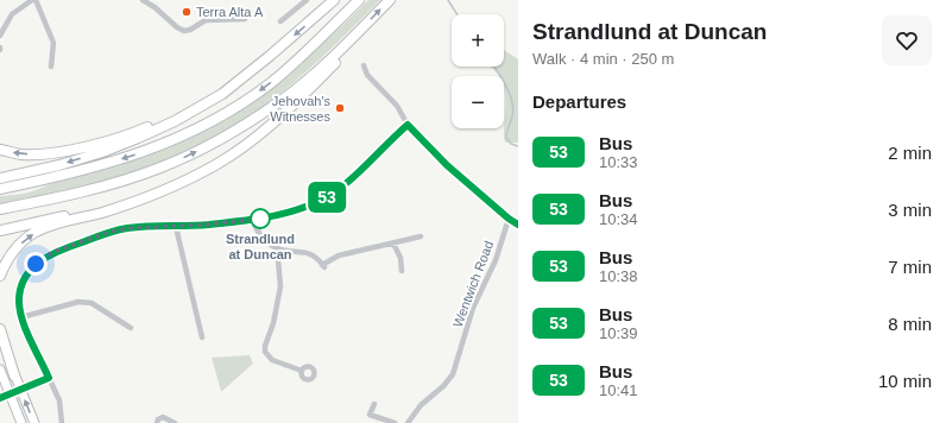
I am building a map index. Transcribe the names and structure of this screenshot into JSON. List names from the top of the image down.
{
  "streets": {
    "street": ["Wentwich Road"]
  },
  "places": ["Terra Alta A", "Jehovah's Witnesses", "Strandlund at Duncan"],
  "lines": ["bus line 53"],
  "page": {
    "on_map": "53",
    "heading": [
      ["Strandlund at Duncan", "Walk · 4 min · 250 m"],
      "Departures"
    ],
    "map_buttons": ["+", "−"],
    "list": [
      {
        "mark": "53",
        "name": "Bus",
        "note": "10:33",
        "value": "2 min"
      },
      {
        "mark": "53",
        "name": "Bus",
        "note": "10:34",
        "value": "3 min"
      },
      {
        "mark": "53",
        "name": "Bus",
        "note": "10:38",
        "value": "7 min"
      },
      {
        "mark": "53",
        "name": "Bus",
        "note": "10:39",
        "value": "8 min"
      },
      {
        "mark": "53",
        "name": "Bus",
        "note": "10:41",
        "value": "10 min"
      }
    ]
  }
}
